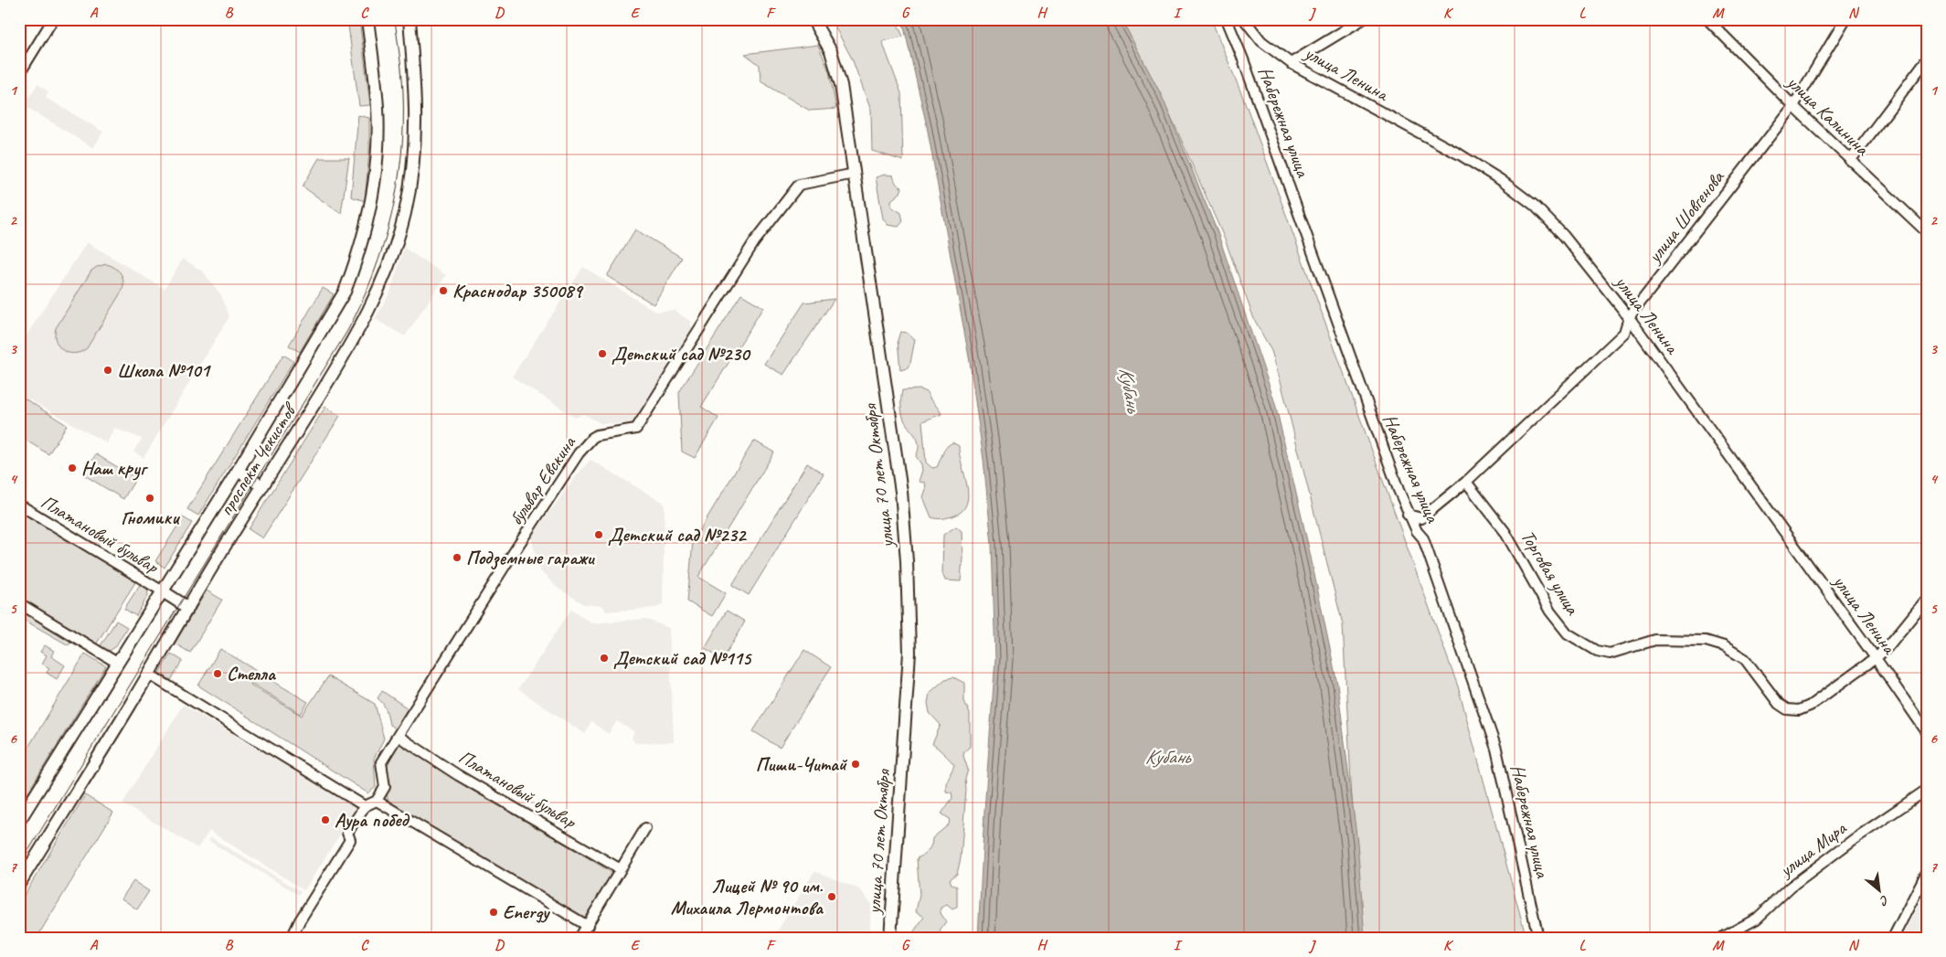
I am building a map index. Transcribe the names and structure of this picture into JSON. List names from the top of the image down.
{
  "streets": {
    "main road": ["проспект Чекистов", "улица 70 лет Октября"],
    "street": [
      "улица Ленина",
      "улица Калинина",
      "Набережная улица",
      "улица Шовгенова",
      "бульвар Евскина",
      "Платановый бульвар",
      "Торговая улица",
      "улица Мира"
    ]
  },
  "crossings": [
    ["улица Ленина", "улица Шовгенова"],
    ["улица Ленина", "Торговая улица"],
    ["улица Калинина", "улица Шовгенова"],
    ["улица Шовгенова", "Торговая улица"],
    ["проспект Чекистов", "Платановый бульвар"],
    ["улица 70 лет Октября", "бульвар Евскина"],
    ["бульвар Евскина", "Платановый бульвар"]
  ],
  "water": ["Кубань"],
  "places": [
    "Краснодар 350089",
    "Детский сад №230",
    "Школа №101",
    "Наш круг",
    "Гномики",
    "Детский сад №232",
    "Подземные гаражи",
    "Детский сад №115",
    "Стелла",
    "Пиши-Читай",
    "Аура побед",
    "Лицей № 90 им. Михаила Лермонтова",
    "Energy"
  ],
  "north": "bottom right",
  "grid": {
    "columns": [
      "A",
      "B",
      "C",
      "D",
      "E",
      "F",
      "G",
      "H",
      "I",
      "J",
      "K",
      "L",
      "M",
      "N"
    ],
    "rows": [
      "1",
      "2",
      "3",
      "4",
      "5",
      "6",
      "7"
    ]
  }
}
